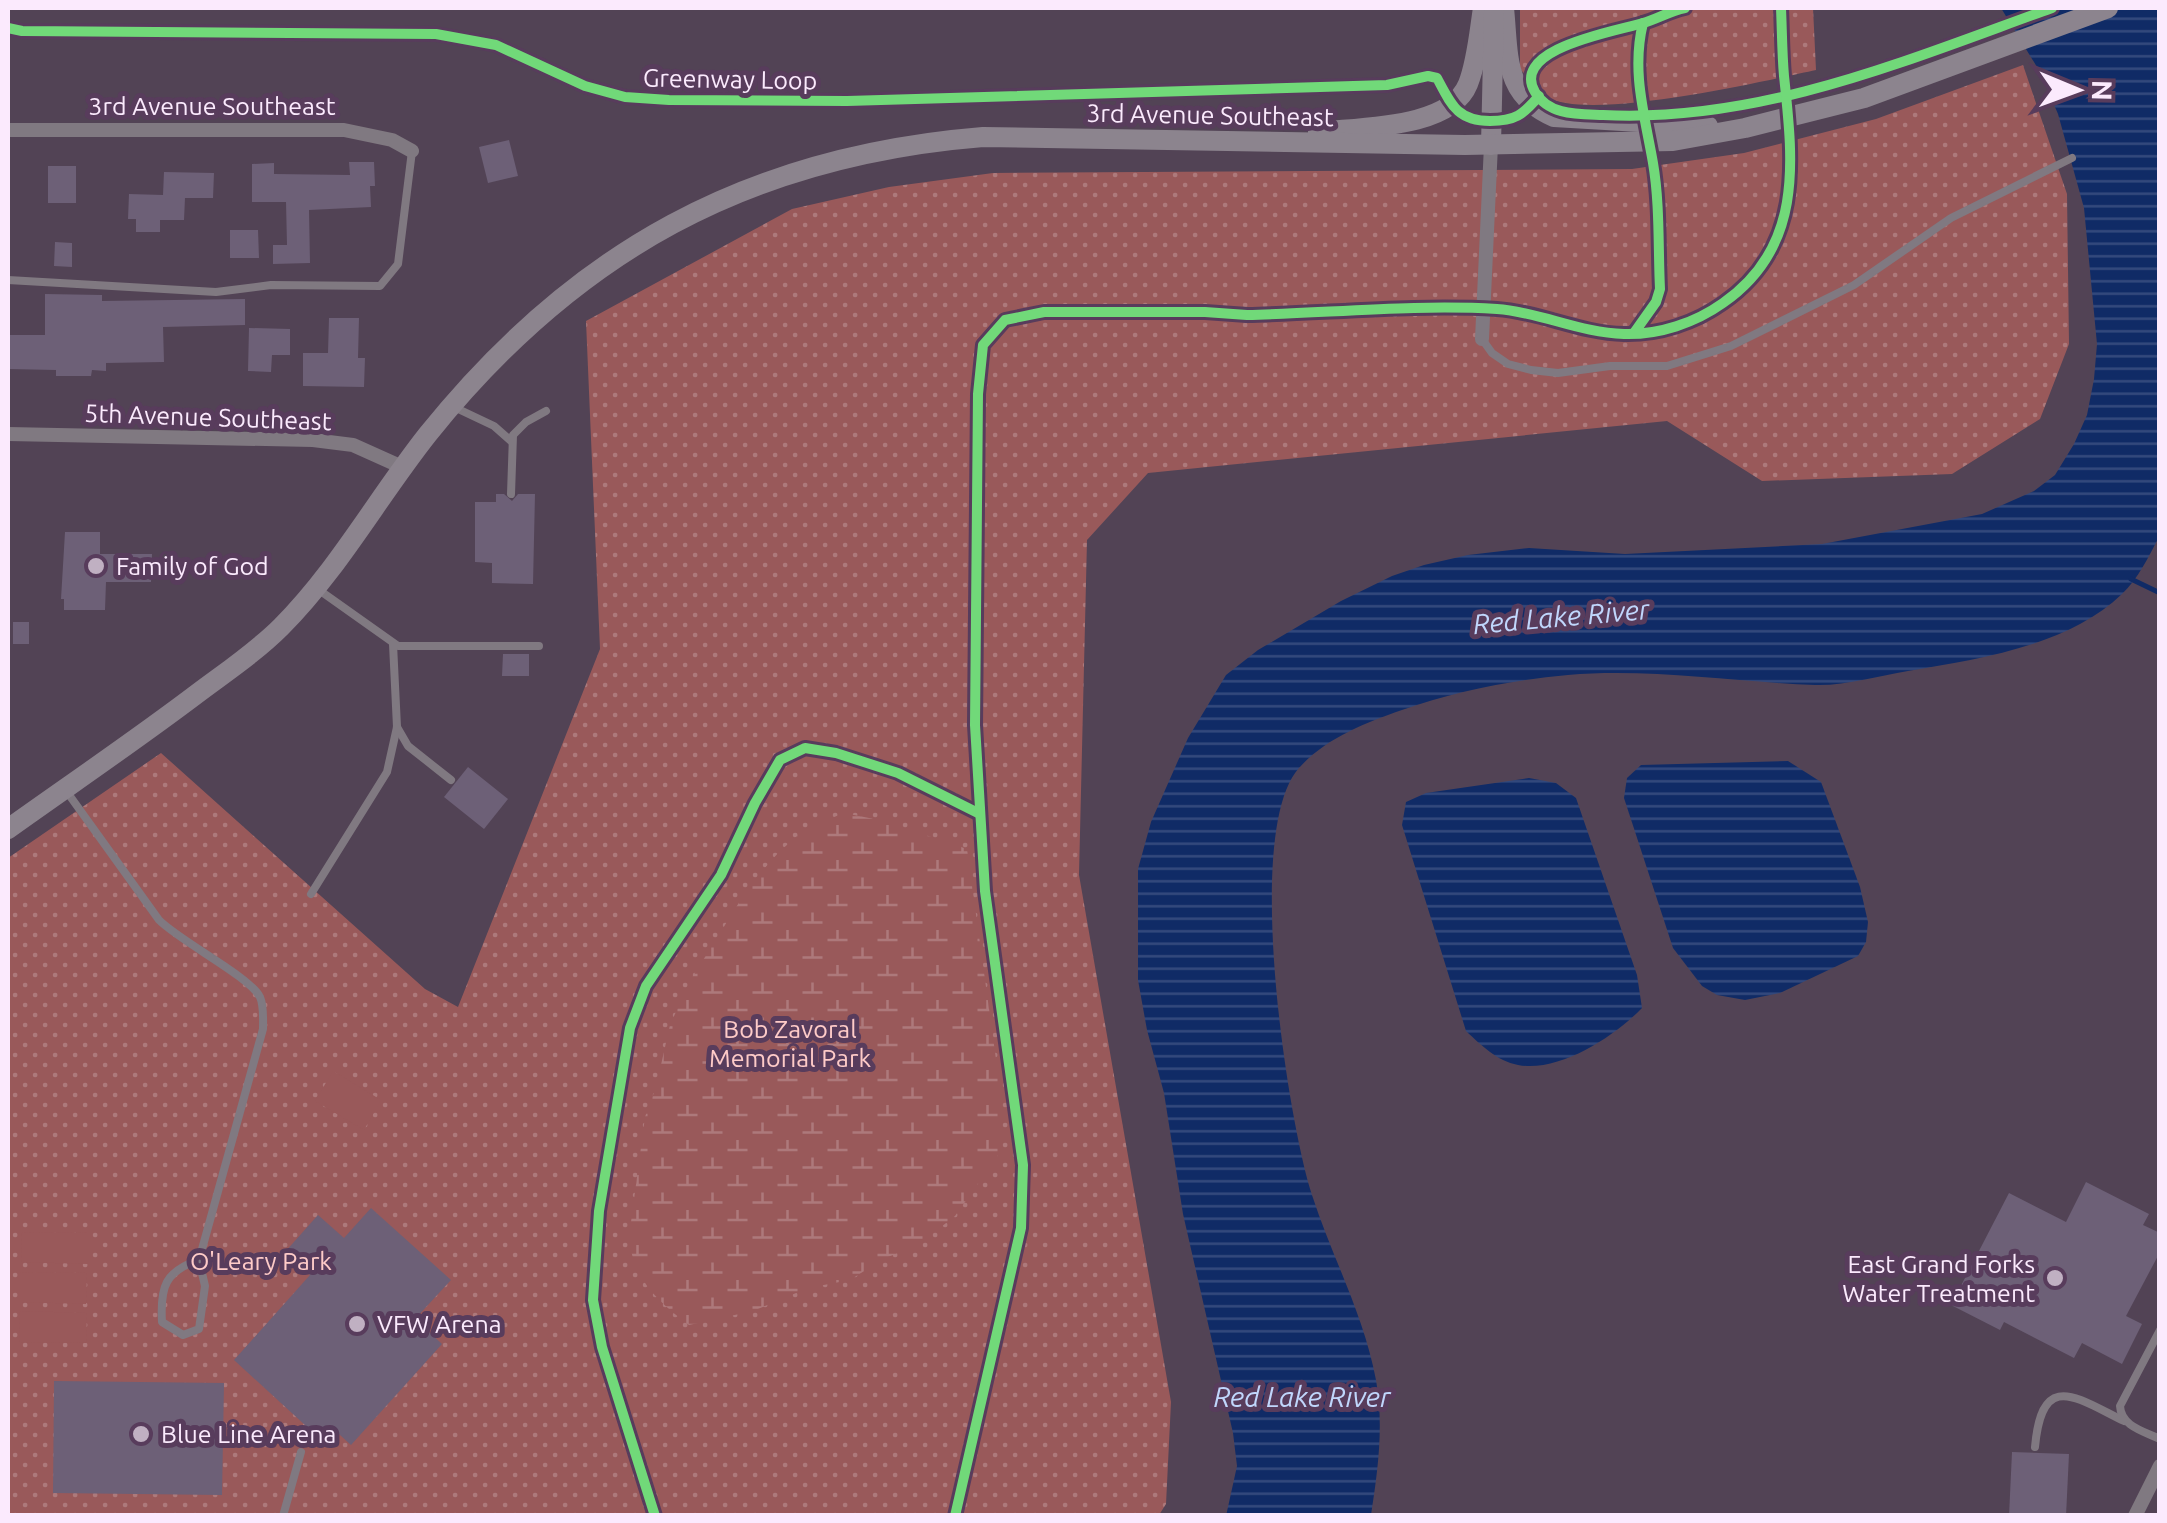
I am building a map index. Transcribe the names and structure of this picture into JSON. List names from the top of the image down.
{
  "streets": {
    "street": ["3rd Avenue Southeast", "5th Avenue Southeast"],
    "cycle path": ["Greenway Loop"]
  },
  "crossings": [
    ["3rd Avenue Southeast", "5th Avenue Southeast"]
  ],
  "water": ["Red Lake River"],
  "parks": ["Bob Zavoral Memorial Park", "O'Leary Park"],
  "places": [
    "Family of God",
    "East Grand Forks Water Treatment",
    "VFW Arena",
    "Blue Line Arena"
  ],
  "north": "right"
}
